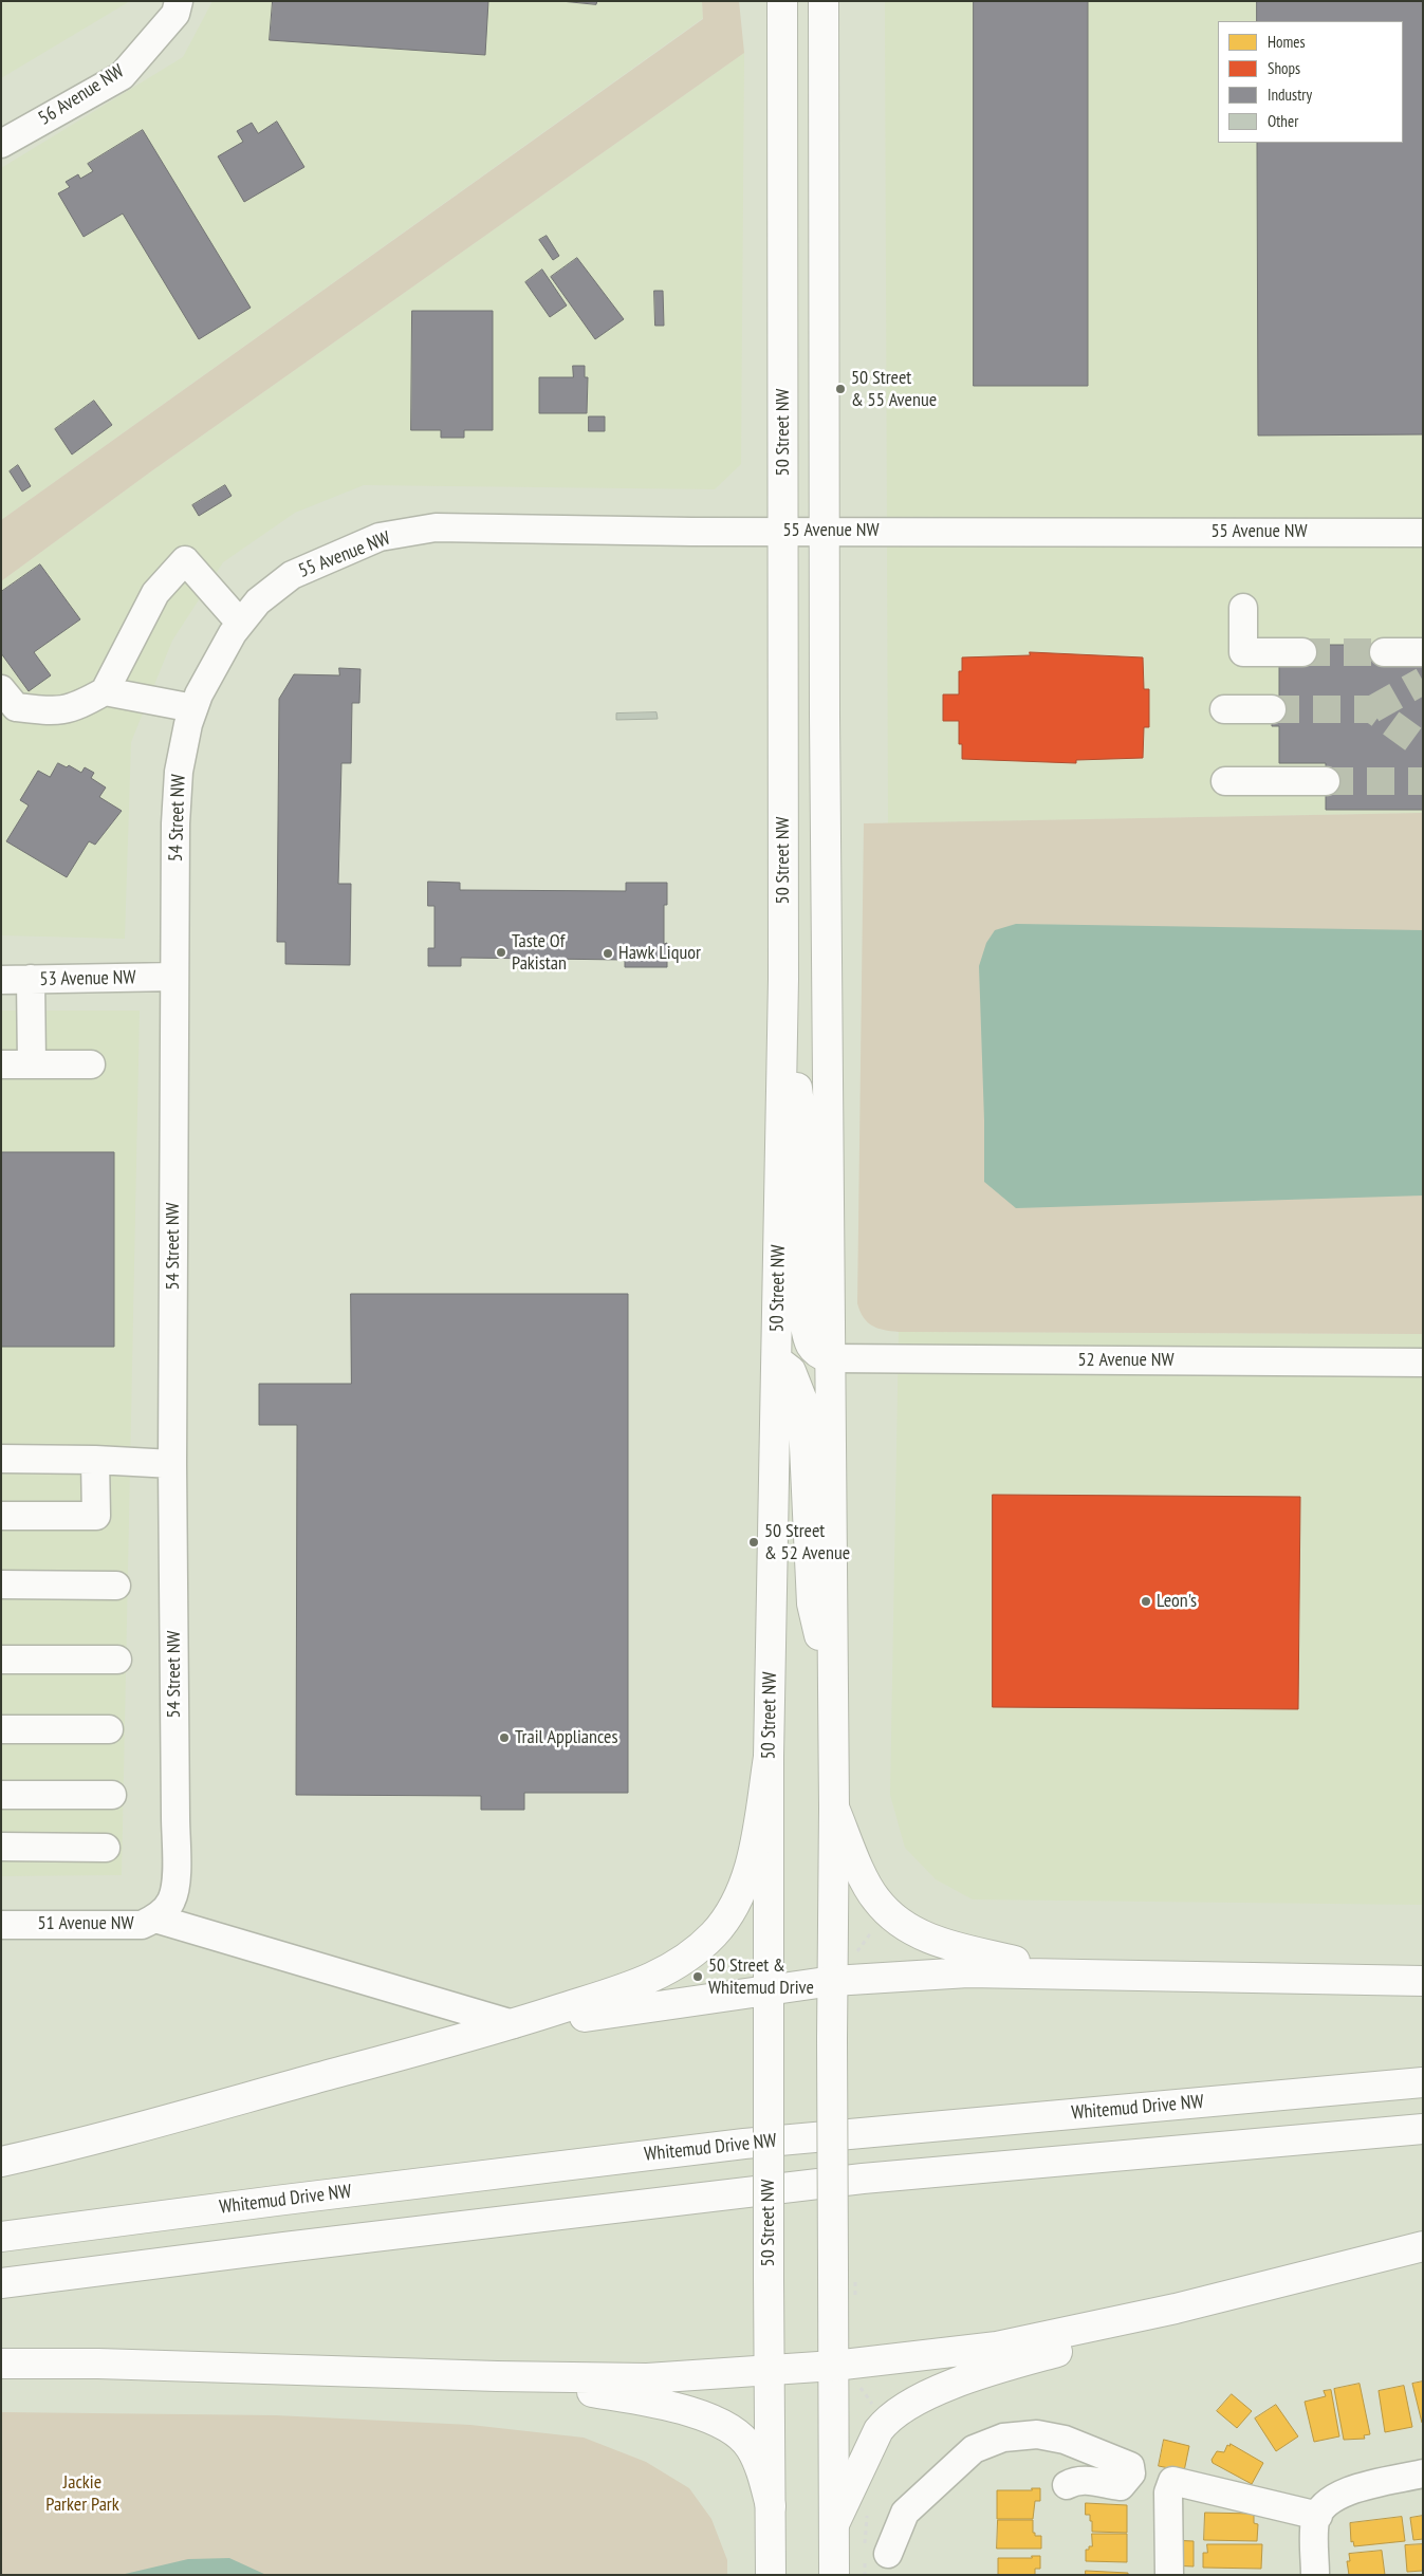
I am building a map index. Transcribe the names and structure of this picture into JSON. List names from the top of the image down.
{
  "streets": {
    "main road": ["50 Street NW", "Whitemud Drive NW"],
    "street": [
      "56 Avenue NW",
      "55 Avenue NW",
      "54 Street NW",
      "53 Avenue NW",
      "52 Avenue NW",
      "51 Avenue NW"
    ]
  },
  "crossings": [
    ["50 Street NW", "55 Avenue NW"],
    ["55 Avenue NW", "54 Street NW"],
    ["54 Street NW", "53 Avenue NW"],
    ["54 Street NW", "51 Avenue NW"]
  ],
  "parks": ["Jackie Parker Park"],
  "places": [
    "50 Street & 55 Avenue",
    "Taste Of Pakistan",
    "Hawk Liquor",
    "50 Street & 52 Avenue",
    "Leon's",
    "Trail Appliances",
    "50 Street & Whitemud Drive"
  ],
  "legend": [
    "Homes",
    "Shops",
    "Industry",
    "Other"
  ]
}
